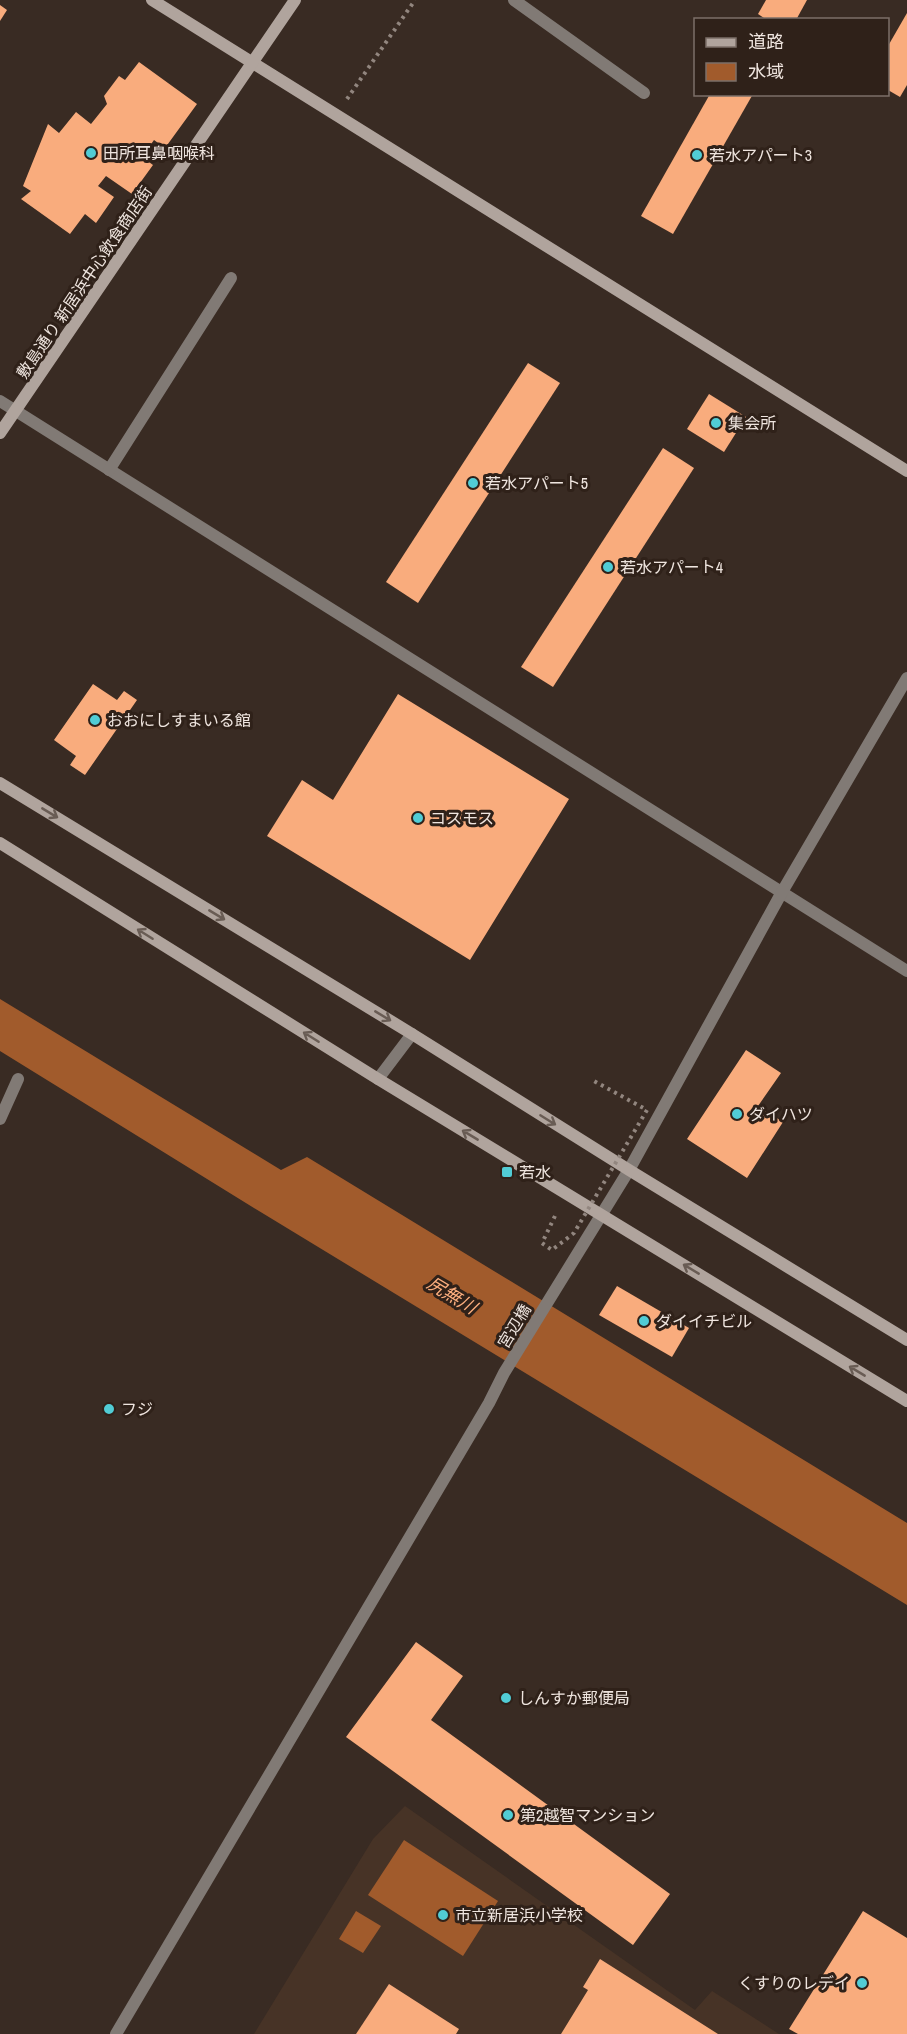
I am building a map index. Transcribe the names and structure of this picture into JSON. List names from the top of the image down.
{
  "streets": {
    "street": ["敷島通り 新居浜中心飲食商店街", "宮辺橋"]
  },
  "water": ["尻無川"],
  "places": {
    "other": [
      "田所耳鼻咽喉科",
      "若水アパート3",
      "集会所",
      "若水アパート5",
      "若水アパート4",
      "おおにしすまいる館",
      "コスモス",
      "ダイハツ",
      "ダイイチビル",
      "フジ",
      "しんすか郵便局",
      "第2越智マンション",
      "市立新居浜小学校",
      "くすりのレデイ"
    ],
    "transit": ["若水"]
  },
  "legend": ["道路", "水域"]
}
